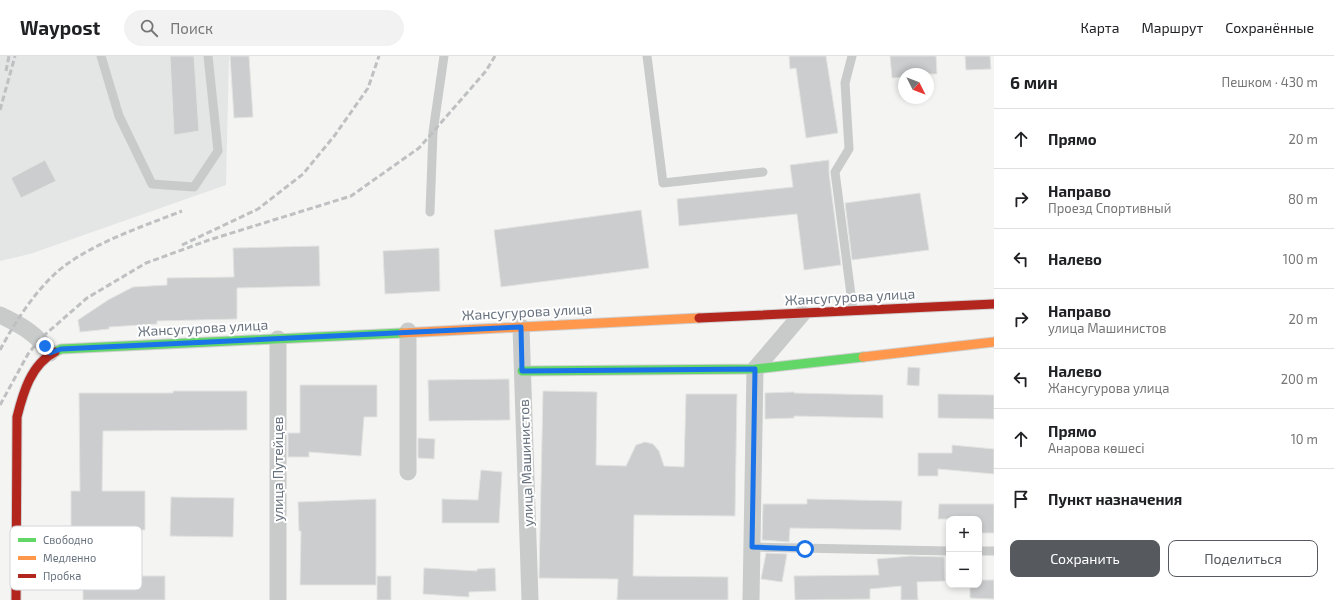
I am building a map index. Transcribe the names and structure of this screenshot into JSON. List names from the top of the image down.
{
  "streets": {
    "street": ["Жансугурова улица", "улица Машинистов", "улица Путейцев"]
  },
  "crossings": [
    ["Жансугурова улица", "улица Машинистов"],
    ["Жансугурова улица", "улица Путейцев"]
  ],
  "legend": ["Свободно", "Медленно", "Пробка"],
  "north": "bottom right",
  "page": {
    "header": "Waypost",
    "search": "Поиск",
    "nav": ["Карта", "Маршрут", "Сохранённые"],
    "heading": ["6 мин", "Пешком · 430 m"],
    "list": [
      ["Прямо", "20 m"],
      ["Направо", "Проезд Спортивный", "80 m"],
      ["Налево", "100 m"],
      ["Направо", "улица Машинистов", "20 m"],
      ["Налево", "Жансугурова улица", "200 m"],
      ["Прямо", "Анарова көшесі", "10 m"],
      "Пункт назначения"
    ],
    "map_buttons": ["+", "−"],
    "buttons": ["Сохранить", "Поделиться"]
  }
}
